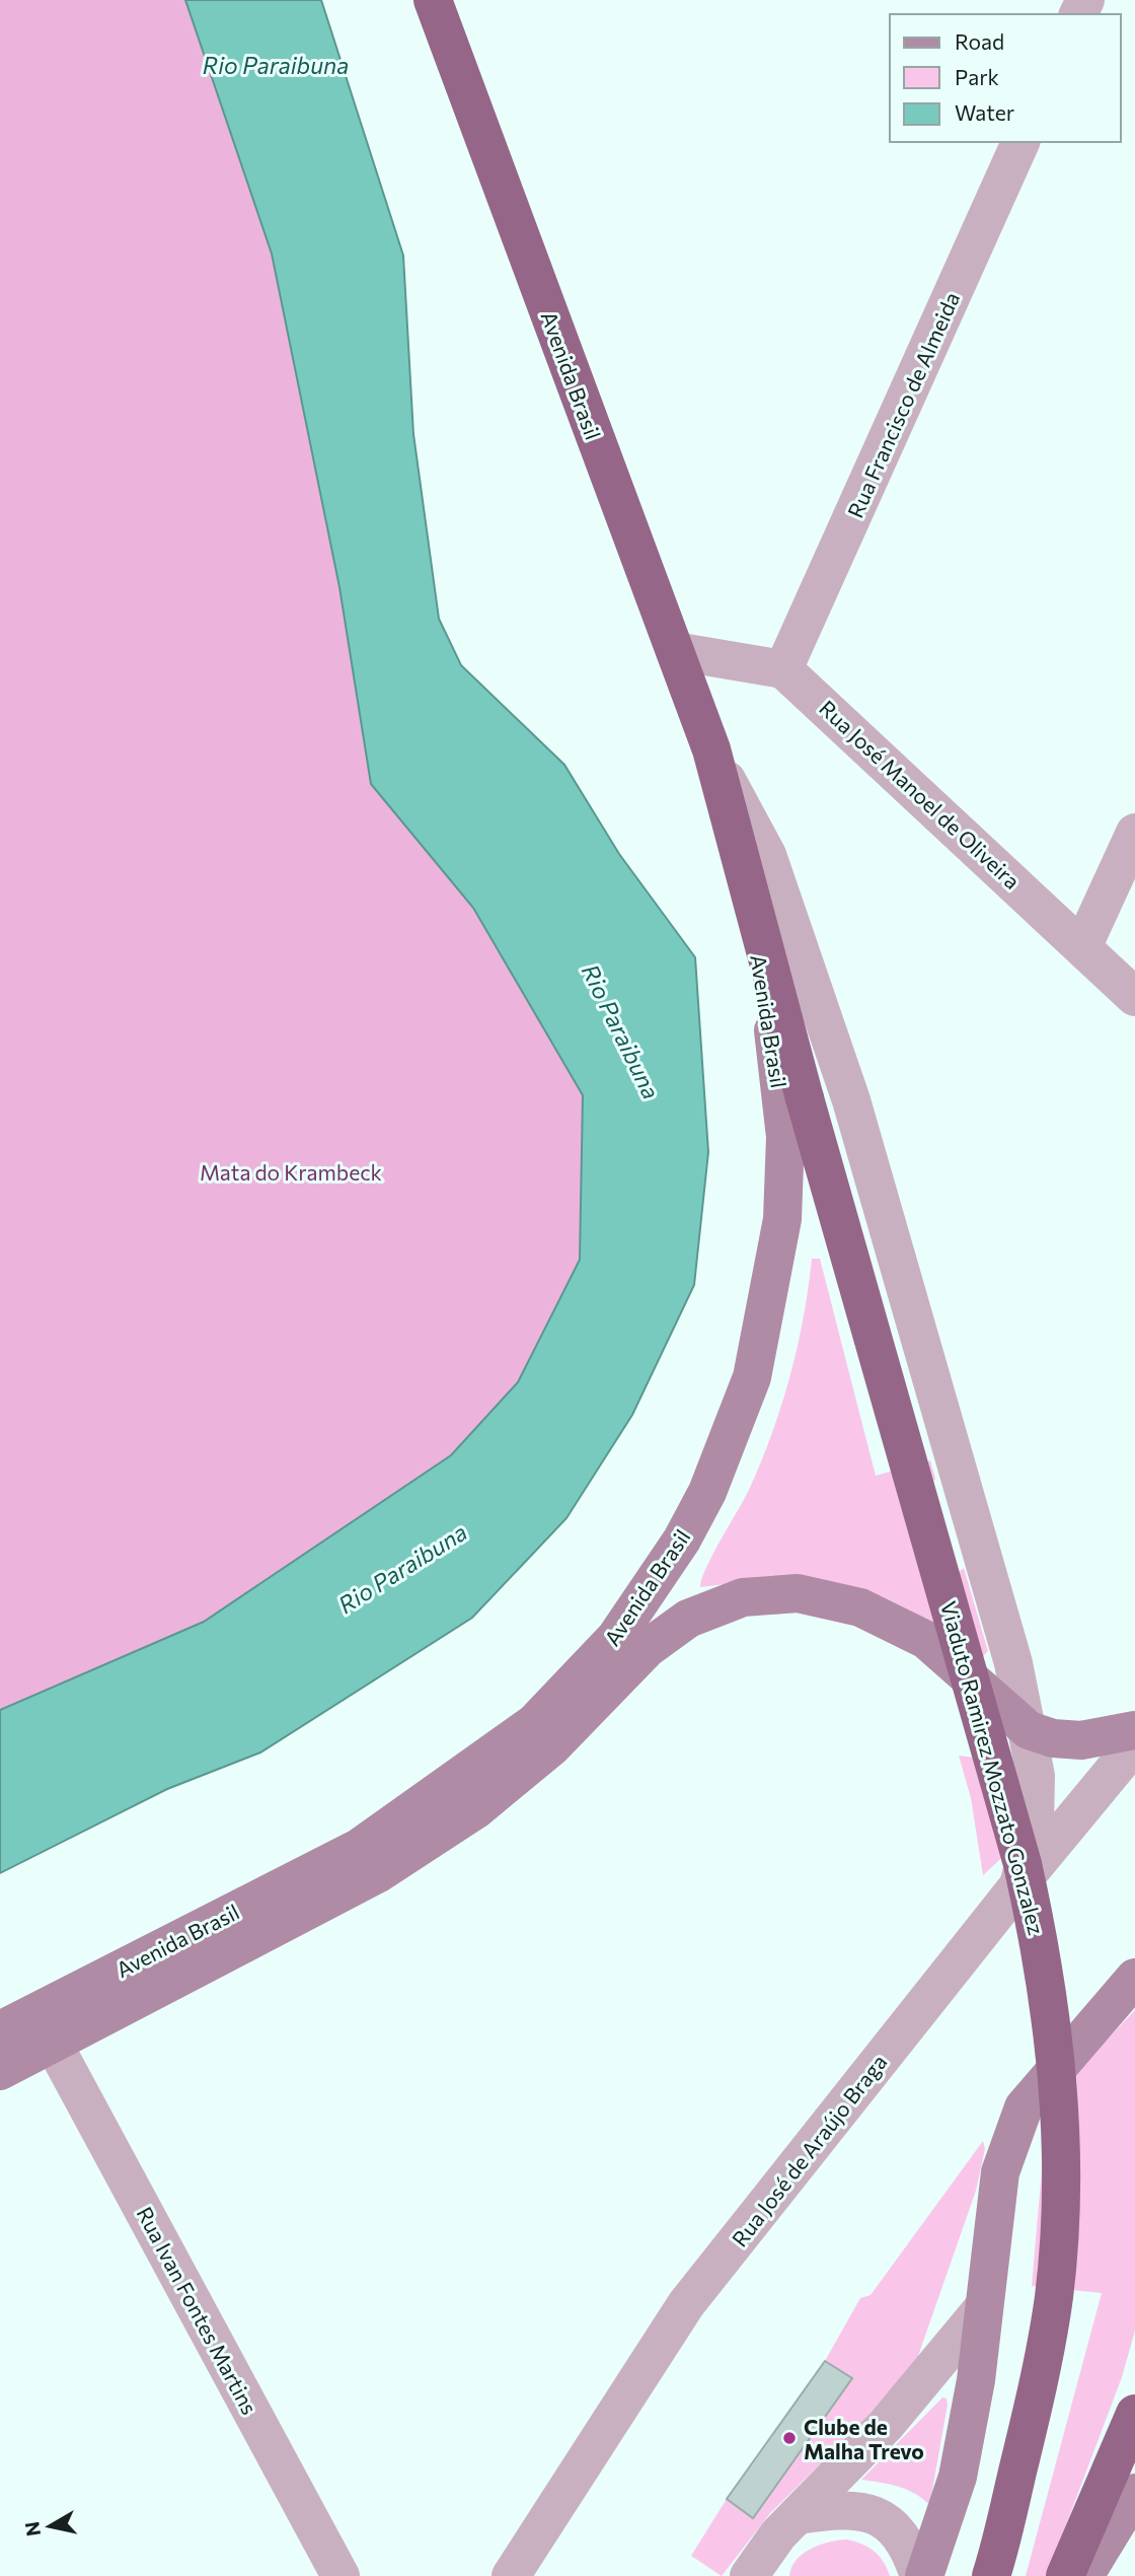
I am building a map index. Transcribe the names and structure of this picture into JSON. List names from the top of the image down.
{
  "streets": {
    "highway": ["Avenida Brasil", "Viaduto Ramirez Mozzato Gonzalez"],
    "street": [
      "Rua Francisco de Almeida",
      "Rua José Manoel de Oliveira",
      "Rua José de Araújo Braga",
      "Rua Ivan Fontes Martins"
    ]
  },
  "crossings": [
    ["Avenida Brasil", "Viaduto Ramirez Mozzato Gonzalez"],
    ["Avenida Brasil", "Rua José de Araújo Braga"],
    ["Avenida Brasil", "Rua Ivan Fontes Martins"],
    ["Rua Francisco de Almeida", "Rua José Manoel de Oliveira"]
  ],
  "water": ["Rio Paraibuna"],
  "parks": ["Mata do Krambeck"],
  "places": ["Clube de Malha Trevo"],
  "legend": ["Road", "Park", "Water"],
  "north": "left"
}
